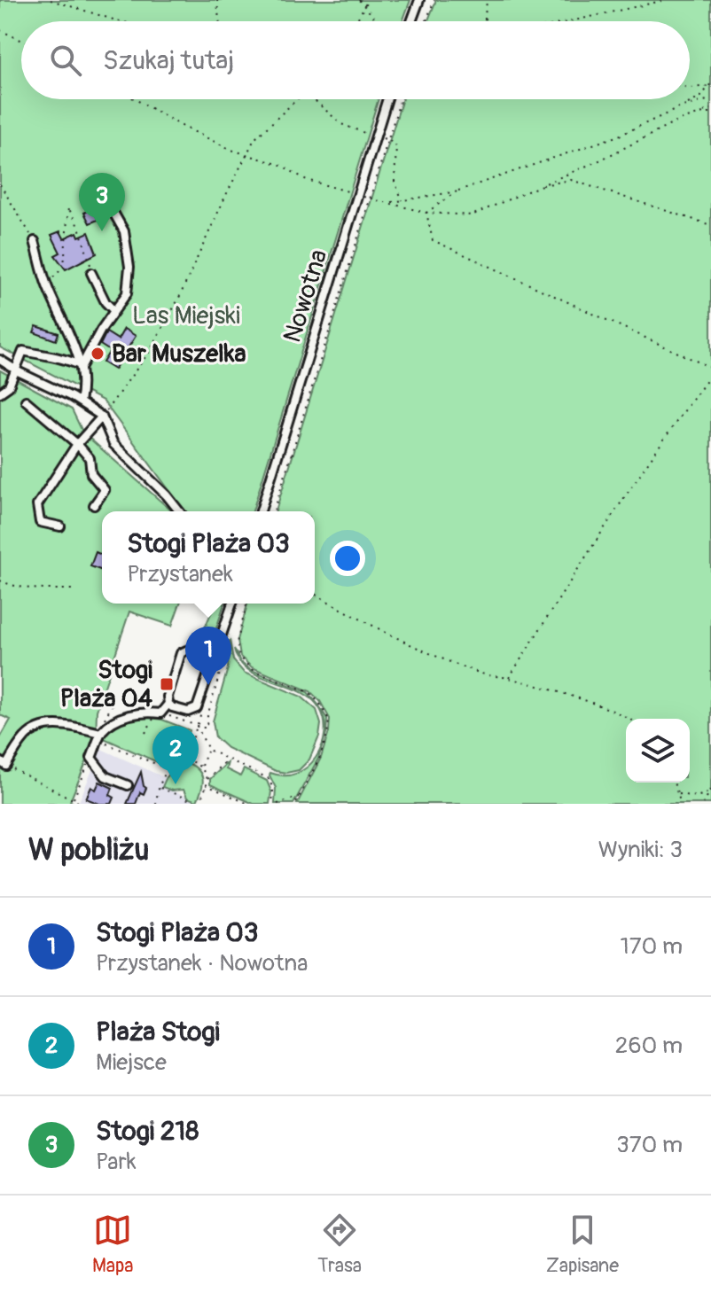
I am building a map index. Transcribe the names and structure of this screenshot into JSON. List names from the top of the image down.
{
  "streets": {
    "street": ["Nowotna"]
  },
  "parks": ["Las Miejski"],
  "places": {
    "other": ["Bar Muszelka"],
    "transit": ["Stogi Plaża 04"]
  },
  "page": {
    "search": "Szukaj tutaj",
    "pins": ["3", "1", "2"],
    "popup": ["Stogi Plaża 03", "Przystanek"],
    "heading": ["W pobliżu", "Wyniki: 3"],
    "list": [
      {
        "mark": "1",
        "name": "Stogi Plaża 03",
        "note": "Przystanek · Nowotna",
        "value": "170 m"
      },
      {
        "mark": "2",
        "name": "Plaża Stogi",
        "note": "Miejsce",
        "value": "260 m"
      },
      {
        "mark": "3",
        "name": "Stogi 218",
        "note": "Park",
        "value": "370 m"
      }
    ],
    "nav": ["Mapa", "Trasa", "Zapisane"]
  }
}
